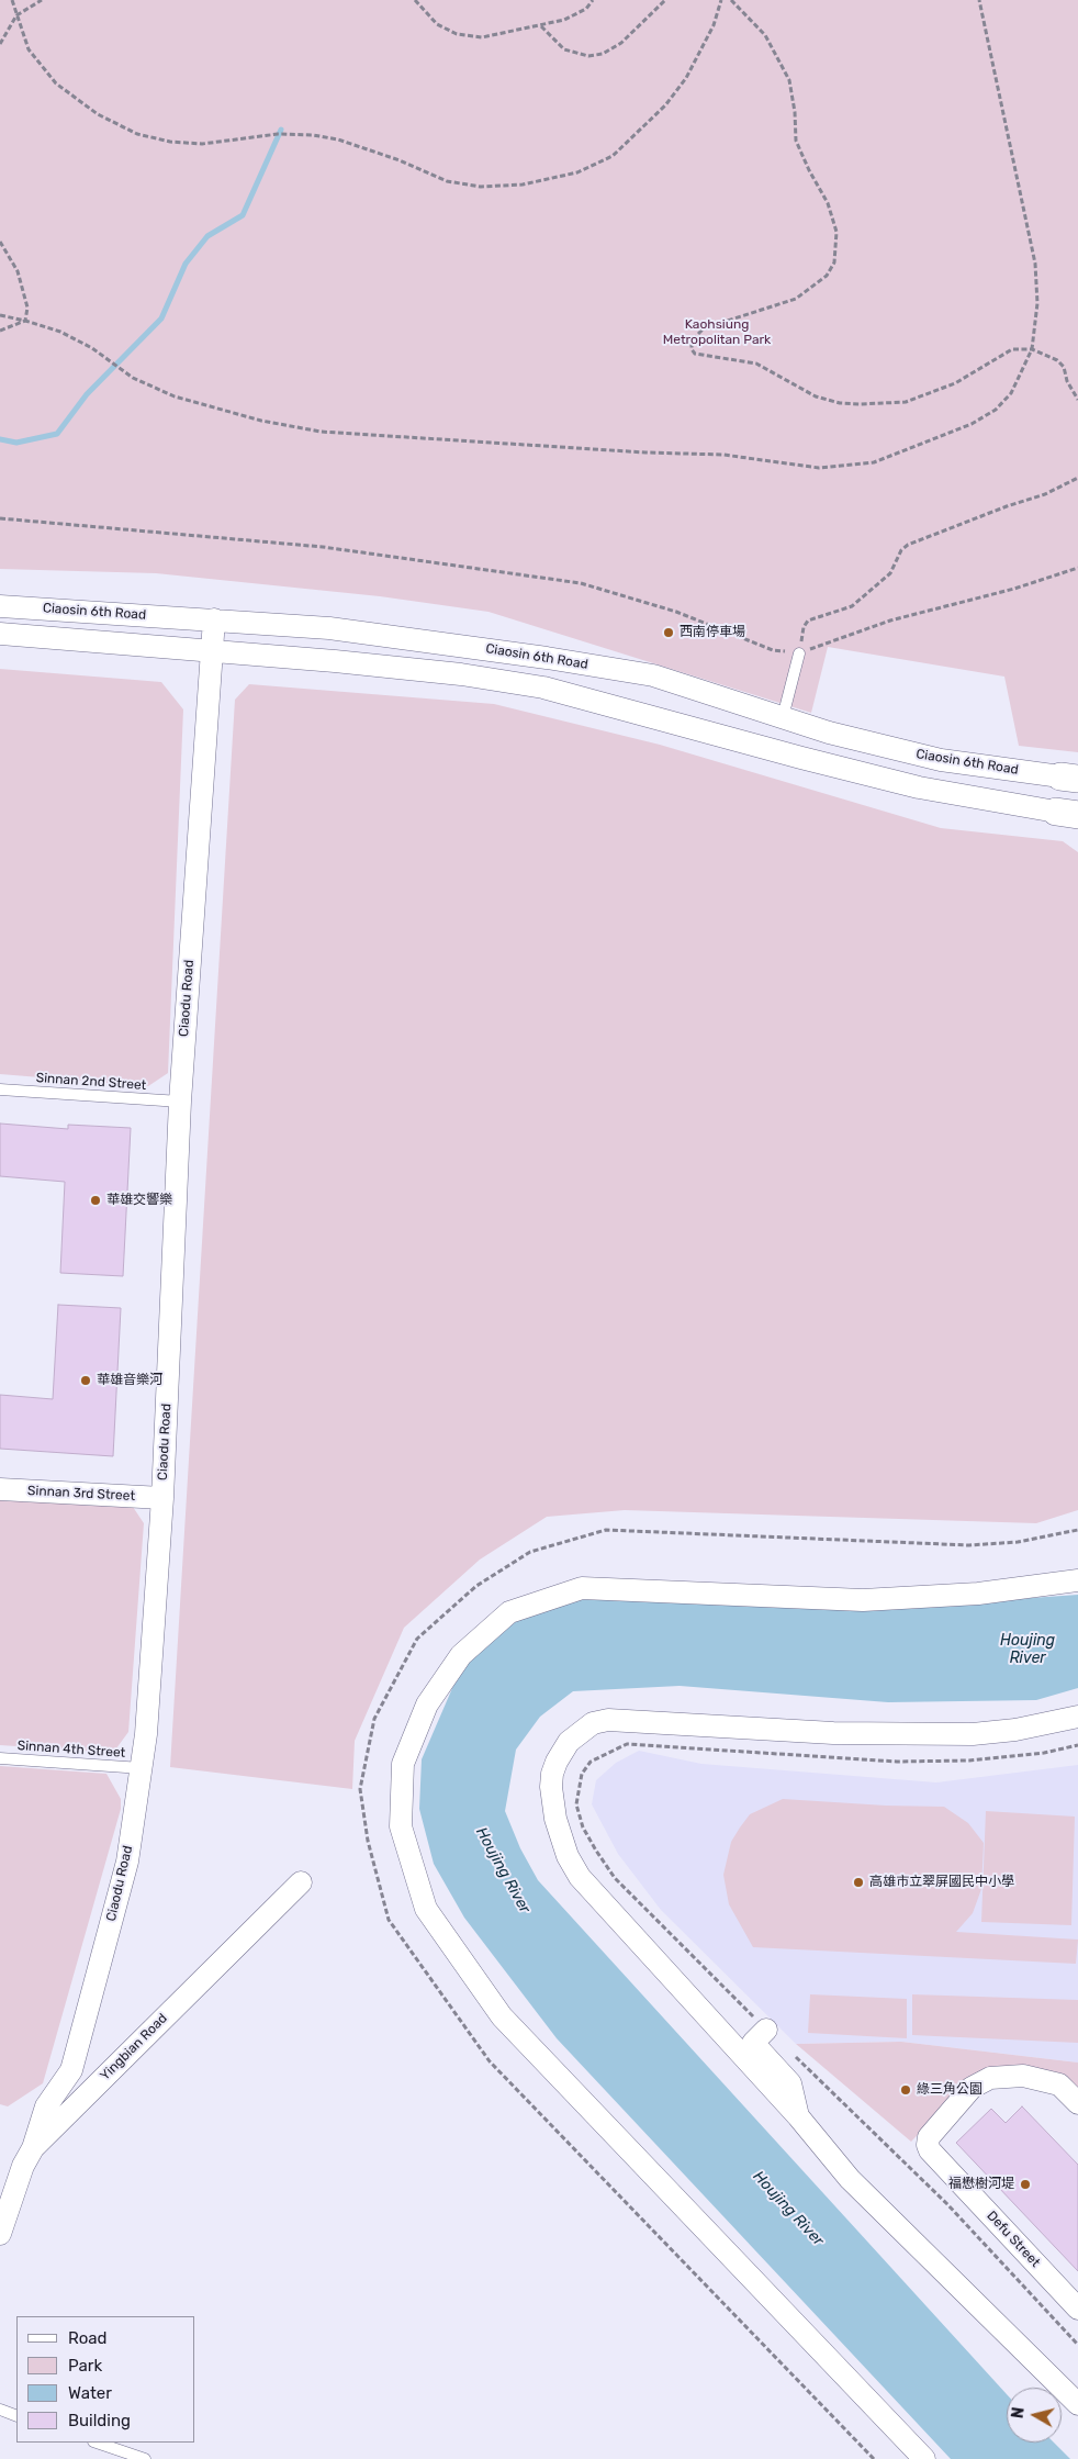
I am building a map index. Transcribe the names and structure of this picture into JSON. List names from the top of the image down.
{
  "streets": {
    "street": [
      "Ciaosin 6th Road",
      "Ciaodu Road",
      "Sinnan 3rd Street",
      "Yingbian Road",
      "Defu Street"
    ],
    "lane": ["Sinnan 2nd Street", "Sinnan 4th Street"]
  },
  "crossings": [
    ["Ciaosin 6th Road", "Ciaodu Road"],
    ["Ciaodu Road", "Sinnan 2nd Street"],
    ["Ciaodu Road", "Sinnan 3rd Street"],
    ["Ciaodu Road", "Sinnan 4th Street"],
    ["Ciaodu Road", "Yingbian Road"]
  ],
  "water": ["Houjing River"],
  "parks": ["Kaohsiung Metropolitan Park"],
  "places": [
    "西南停車場",
    "華雄交響樂",
    "華雄音樂河",
    "高雄市立翠屏國民中小學",
    "綠三角公園",
    "福懋樹河堤"
  ],
  "legend": [
    "Road",
    "Park",
    "Water",
    "Building"
  ],
  "north": "left"
}
